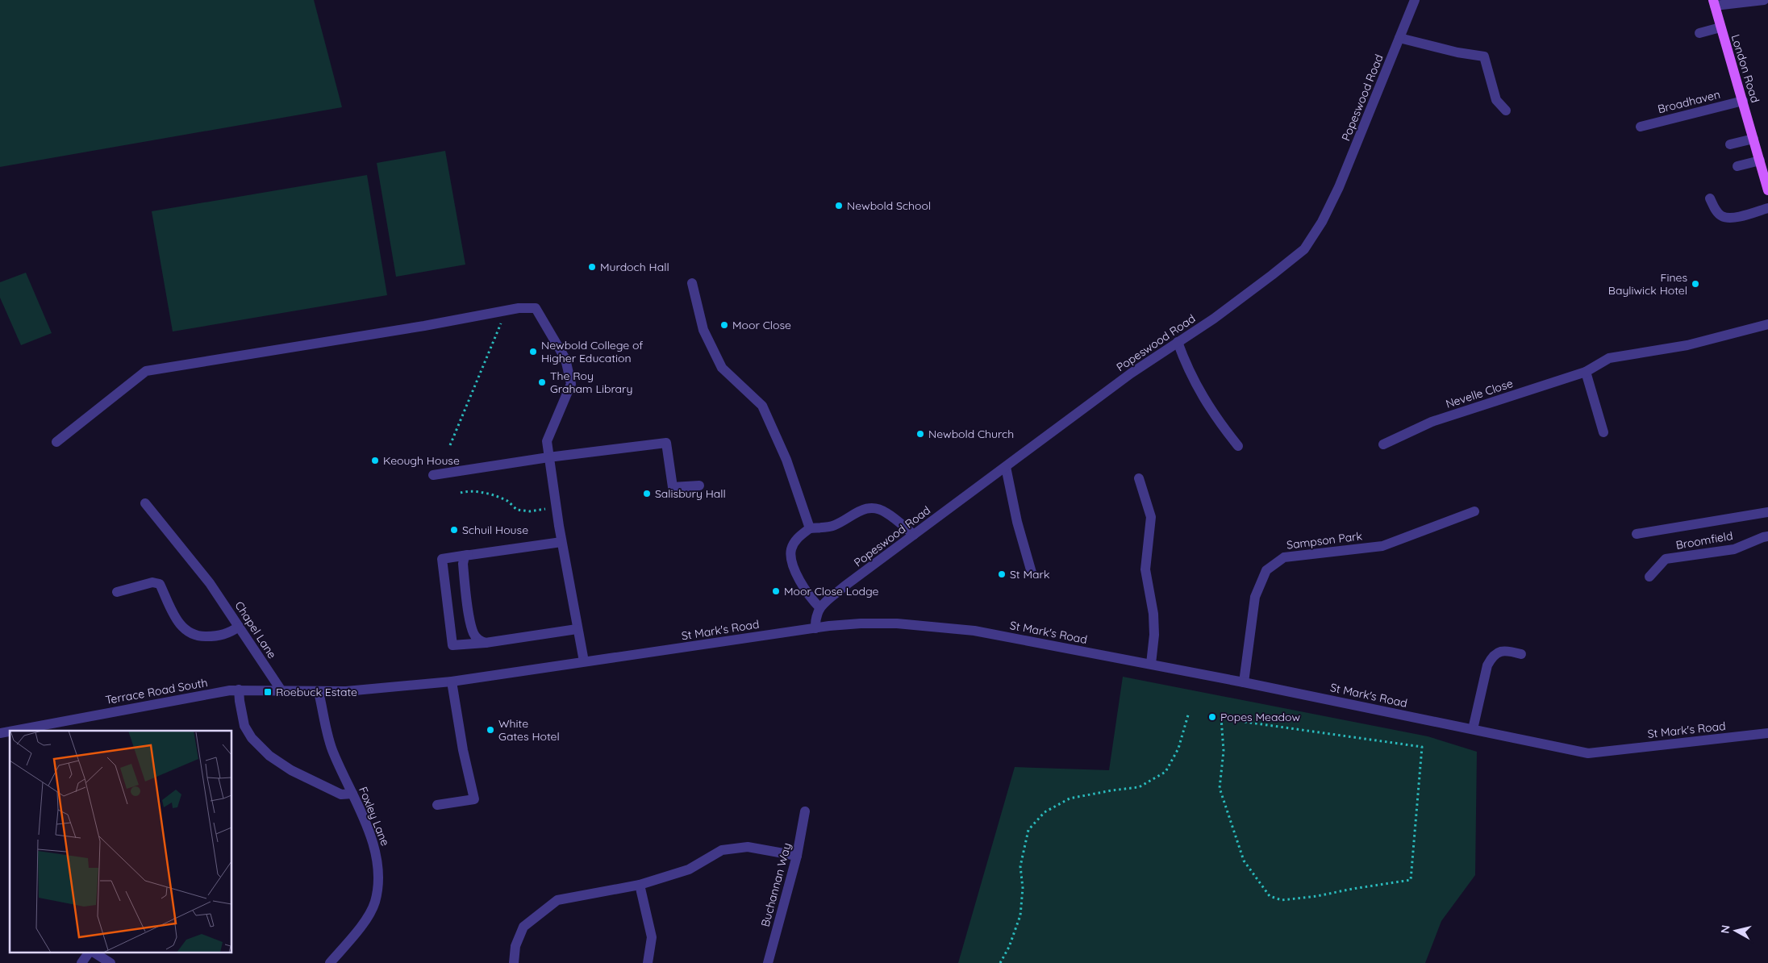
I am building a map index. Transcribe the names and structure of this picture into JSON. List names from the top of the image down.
{
  "streets": {
    "main road": ["London Road"],
    "street": [
      "Popeswood Road",
      "Broadhaven",
      "Nevelle Close",
      "Sampson Park",
      "Broomfield",
      "Chapel Lane",
      "St Mark's Road",
      "Terrace Road South",
      "Foxley Lane",
      "Buchannan Way"
    ]
  },
  "crossings": [
    ["London Road", "Broadhaven"],
    ["Sampson Park", "St Mark's Road"],
    ["Chapel Lane", "Terrace Road South"],
    ["St Mark's Road", "Terrace Road South"],
    ["St Mark's Road", "Foxley Lane"],
    ["Terrace Road South", "Foxley Lane"]
  ],
  "places": {
    "other": [
      "Newbold School",
      "Murdoch Hall",
      "Fines Bayliwick Hotel",
      "Moor Close",
      "Newbold College of Higher Education",
      "The Roy Graham Library",
      "Newbold Church",
      "Keough House",
      "Salisbury Hall",
      "Schuil House",
      "St Mark",
      "Moor Close Lodge",
      "Popes Meadow",
      "White Gates Hotel"
    ],
    "transit": ["Roebuck Estate"]
  },
  "north": "left"
}
